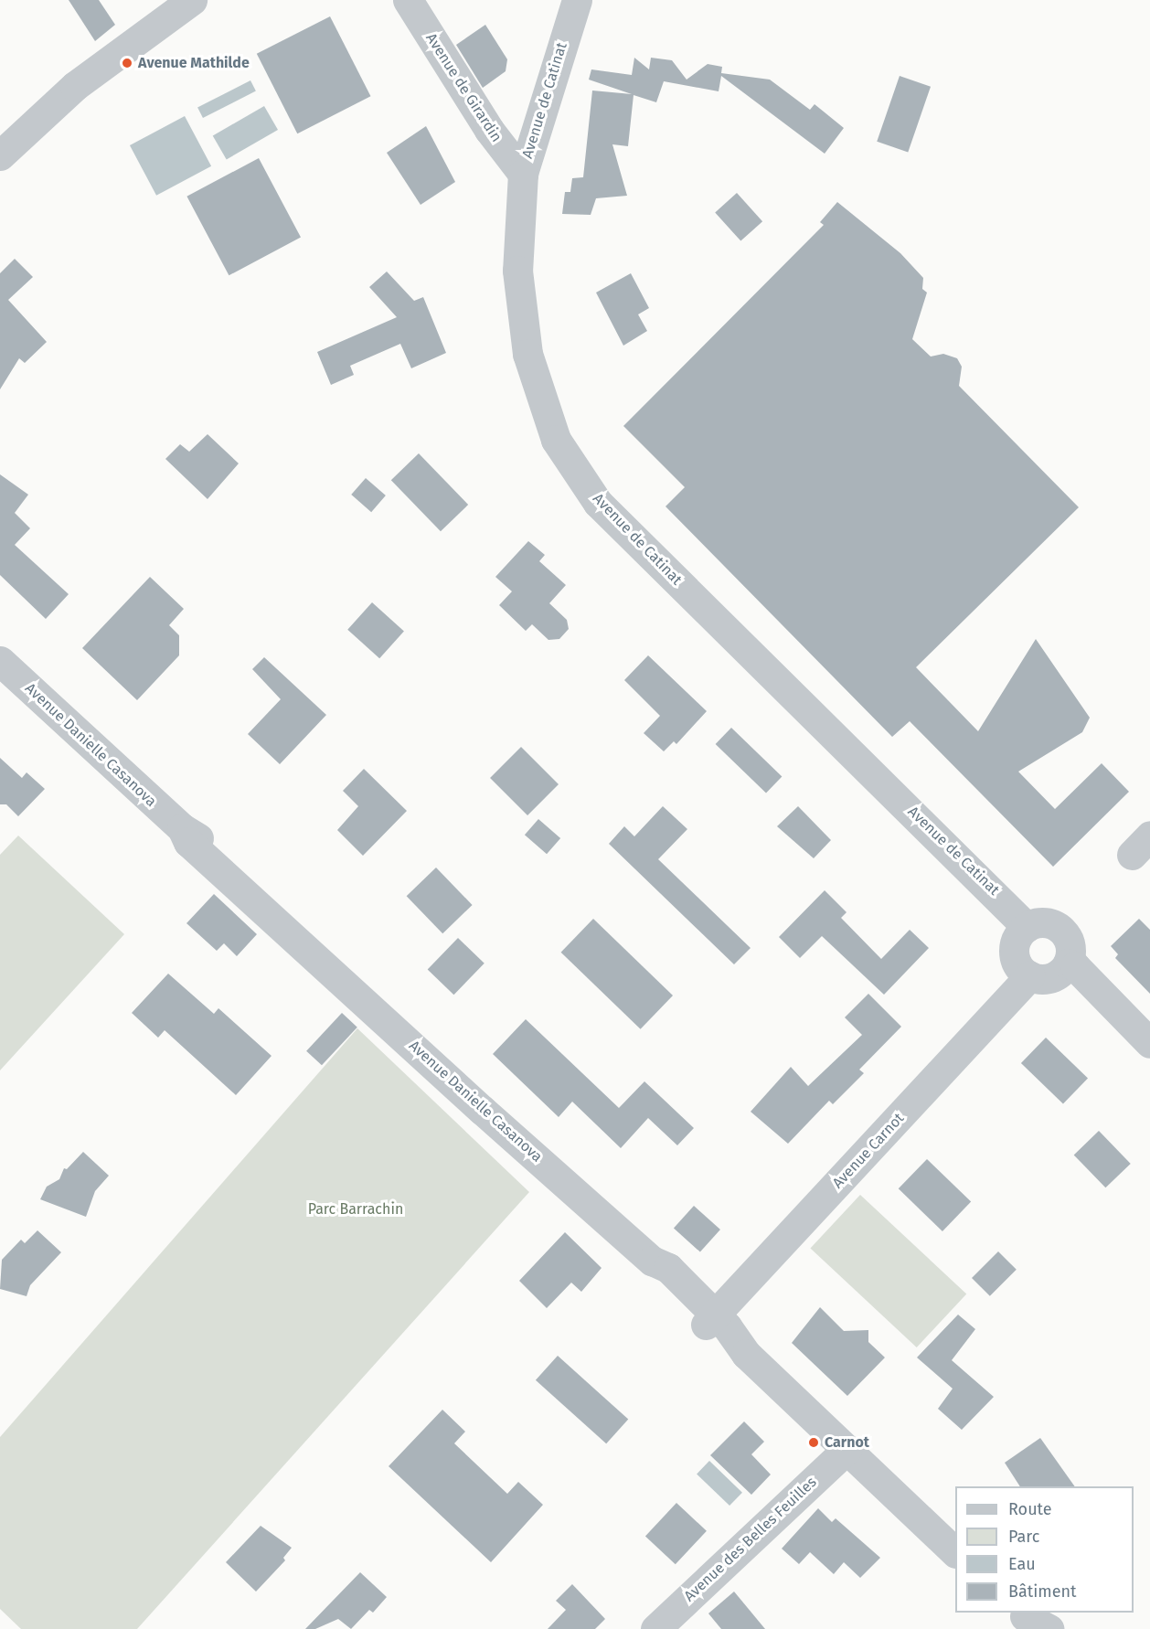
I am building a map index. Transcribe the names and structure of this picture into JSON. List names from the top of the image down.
{
  "streets": {
    "street": [
      "Avenue de Girardin",
      "Avenue de Catinat",
      "Avenue Danielle Casanova",
      "Avenue Carnot",
      "Avenue des Belles Feuilles"
    ]
  },
  "crossings": [
    ["Avenue de Girardin", "Avenue de Catinat"],
    ["Avenue de Catinat", "Avenue Carnot"],
    ["Avenue Danielle Casanova", "Avenue Carnot"],
    ["Avenue Danielle Casanova", "Avenue des Belles Feuilles"]
  ],
  "parks": ["Parc Barrachin"],
  "places": ["Avenue Mathilde", "Carnot"],
  "legend": [
    "Route",
    "Parc",
    "Eau",
    "Bâtiment"
  ]
}
